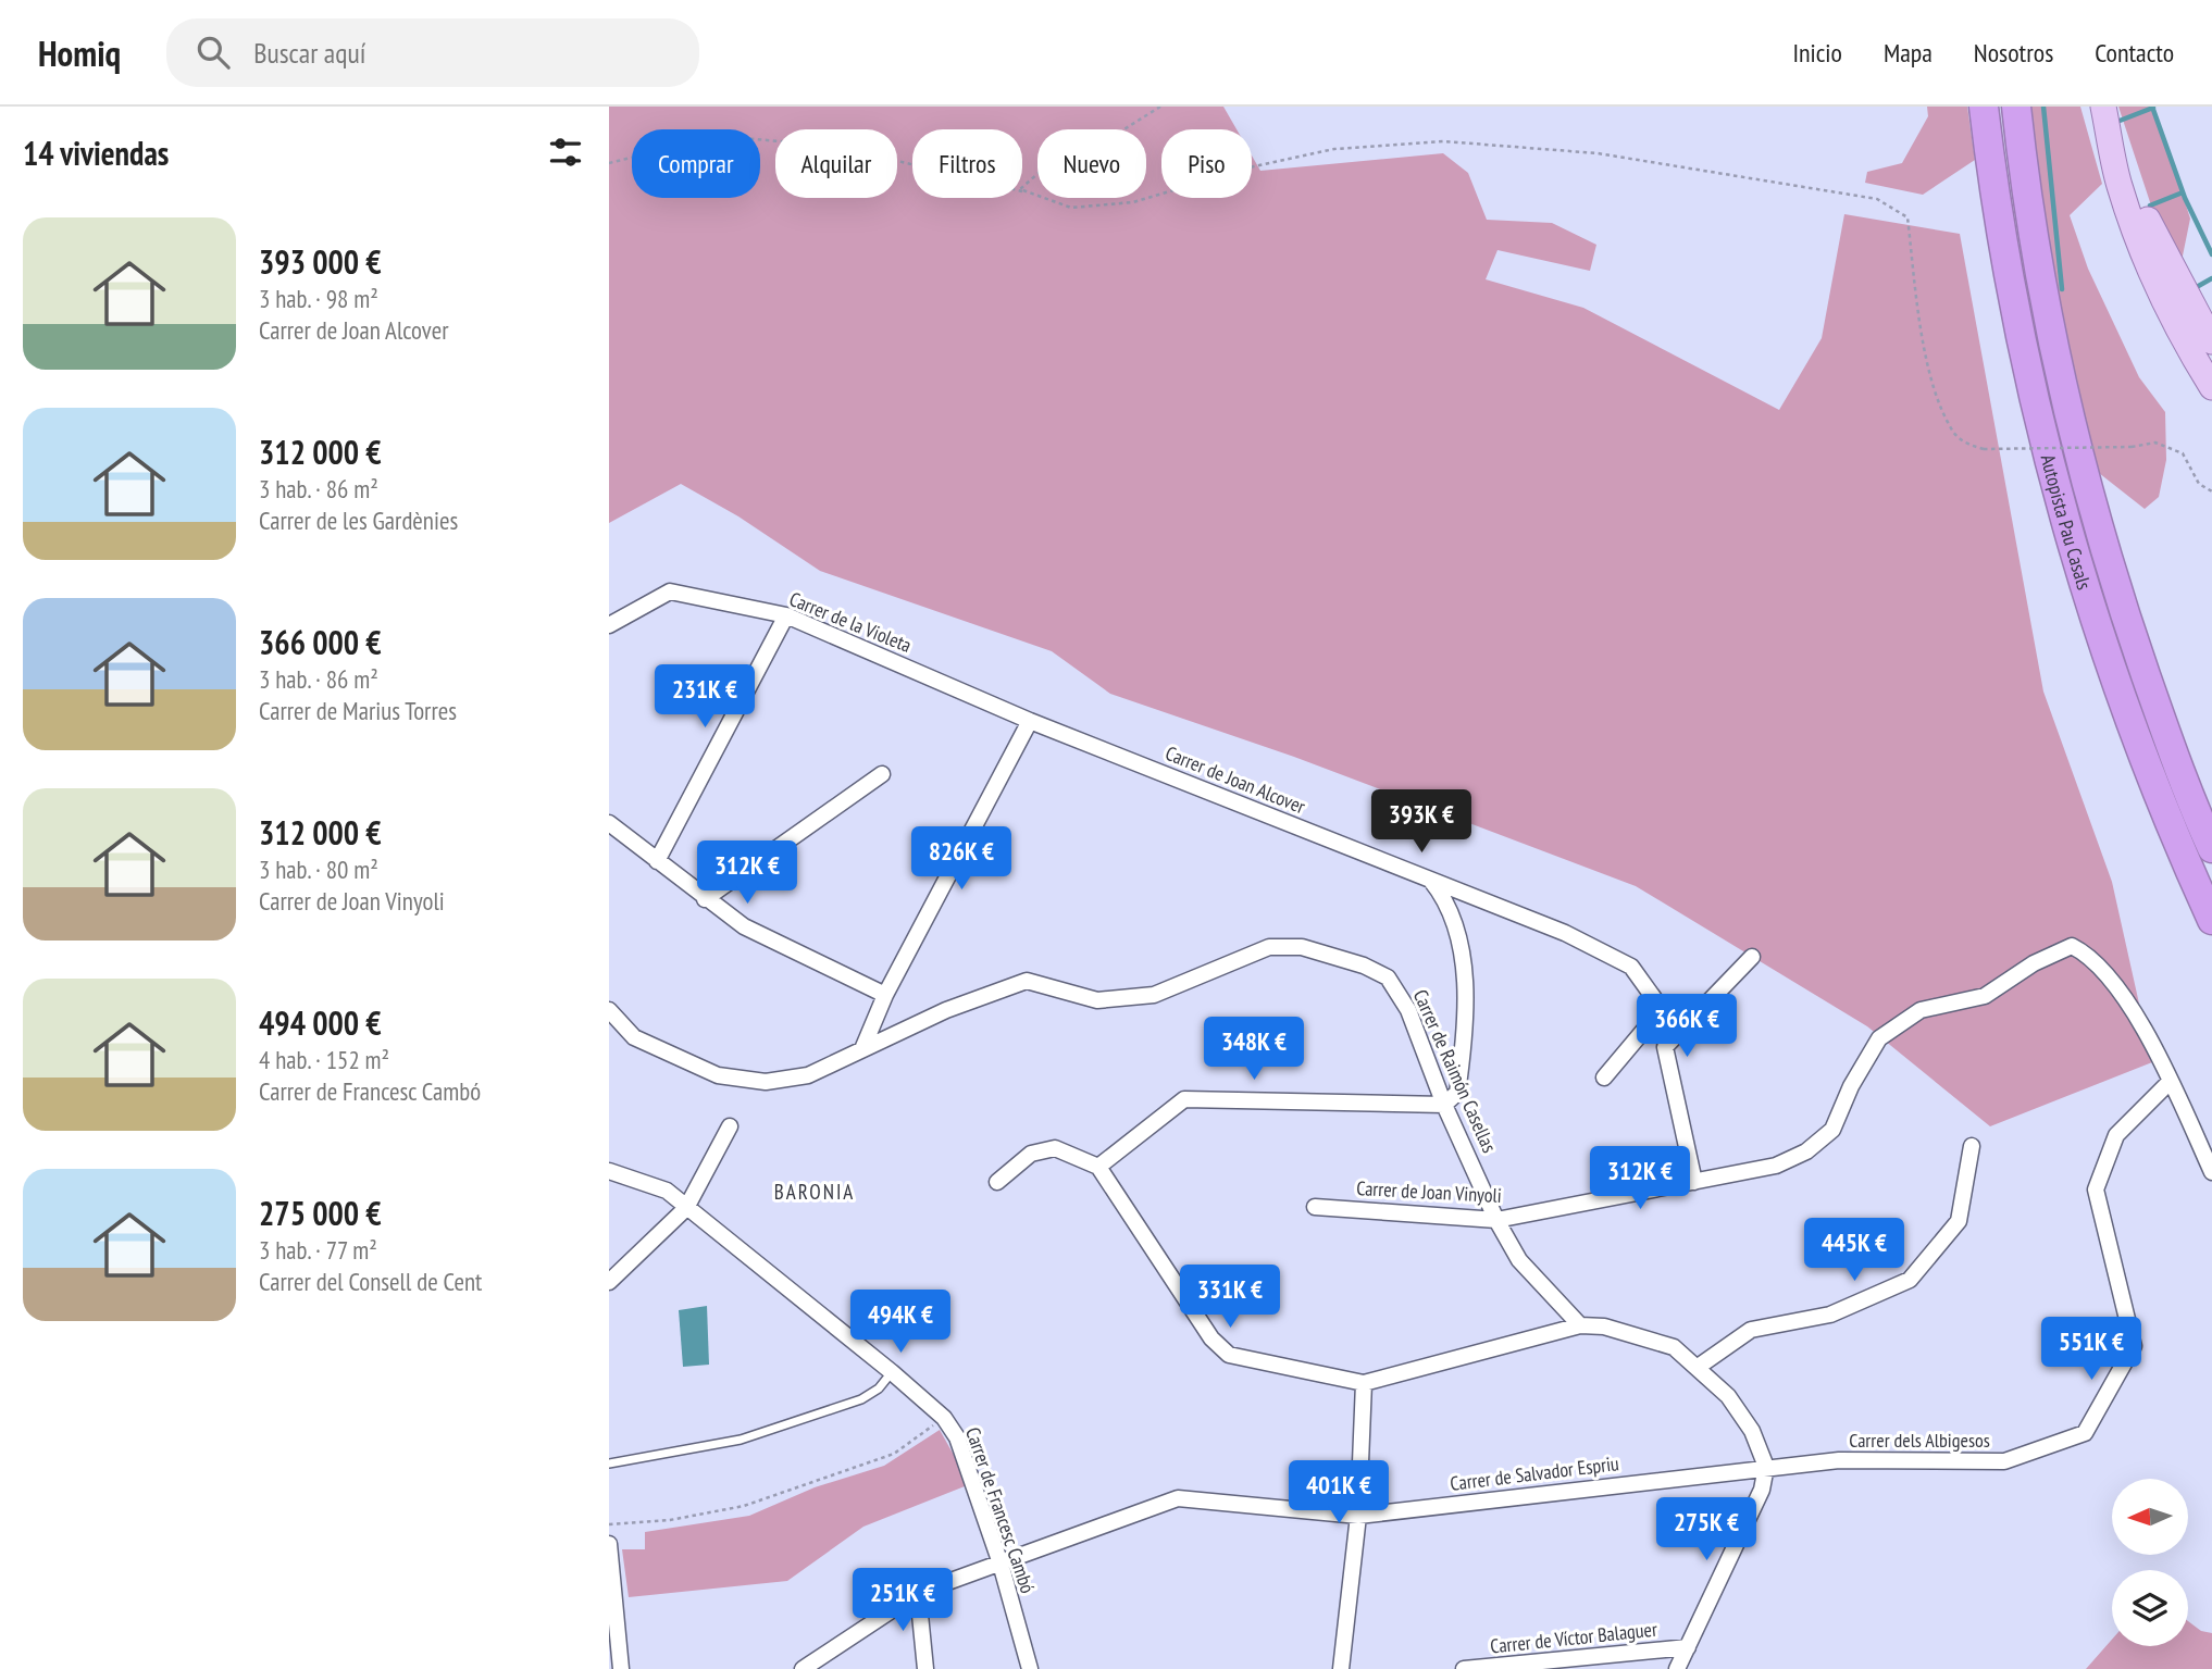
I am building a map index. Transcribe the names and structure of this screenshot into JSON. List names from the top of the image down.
{
  "streets": {
    "highway": ["Autopista Pau Casals"],
    "street": [
      "Carrer de la Violeta",
      "Carrer de Joan Alcover",
      "Carrer de Raimón Casellas",
      "Carrer de Joan Vinyoli",
      "Carrer dels Albigesos",
      "Carrer de Salvador Espriu",
      "Carrer de Francesc Cambó",
      "Carrer de Víctor Balaguer"
    ]
  },
  "crossings": [
    ["Carrer de la Violeta", "Carrer de Joan Alcover"],
    ["Carrer de Raimón Casellas", "Carrer de Joan Vinyoli"],
    ["Carrer de Joan Vinyoli", "Carrer dels Albigesos"],
    ["Carrer dels Albigesos", "Carrer de Salvador Espriu"],
    ["Carrer de Salvador Espriu", "Carrer de Francesc Cambó"]
  ],
  "districts": ["BARONIA"],
  "north": "left",
  "page": {
    "header": "Homiq",
    "search": "Buscar aquí",
    "nav": [
      "Inicio",
      "Mapa",
      "Nosotros",
      "Contacto"
    ],
    "heading": "14 viviendas",
    "chip": [
      "Comprar",
      "Alquilar",
      "Filtros",
      "Nuevo",
      "Piso"
    ],
    "list": [
      {
        "name": "393 000 €",
        "note": "3 hab. · 98 m² · Carrer de Joan Alcover"
      },
      {
        "name": "312 000 €",
        "note": "3 hab. · 86 m² · Carrer de les Gardènies"
      },
      {
        "name": "366 000 €",
        "note": "3 hab. · 86 m² · Carrer de Marius Torres"
      },
      {
        "name": "312 000 €",
        "note": "3 hab. · 80 m² · Carrer de Joan Vinyoli"
      },
      {
        "name": "494 000 €",
        "note": "4 hab. · 152 m² · Carrer de Francesc Cambó"
      },
      {
        "name": "275 000 €",
        "note": "3 hab. · 77 m² · Carrer del Consell de Cent"
      }
    ],
    "price": [
      "231K €",
      "393K €",
      "826K €",
      "312K €",
      "366K €",
      "348K €",
      "312K €",
      "445K €",
      "331K €",
      "494K €",
      "551K €",
      "401K €",
      "275K €",
      "251K €"
    ]
  }
}
